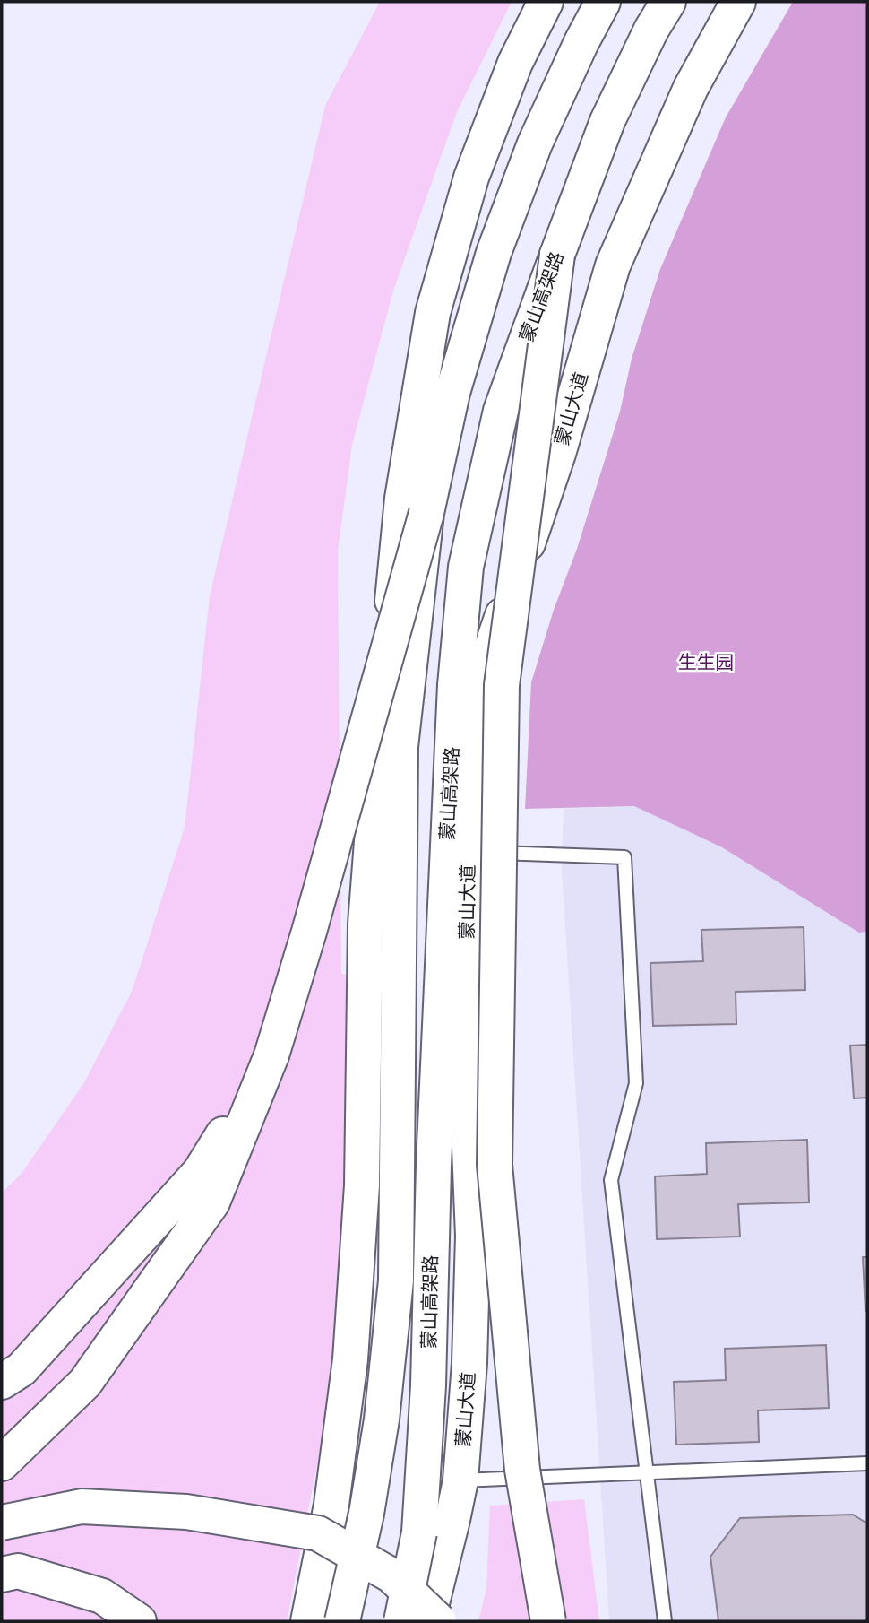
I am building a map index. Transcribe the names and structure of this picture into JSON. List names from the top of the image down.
{
  "streets": {
    "main road": ["蒙山高架路", "蒙山大道"]
  },
  "parks": ["生生园"]
}
